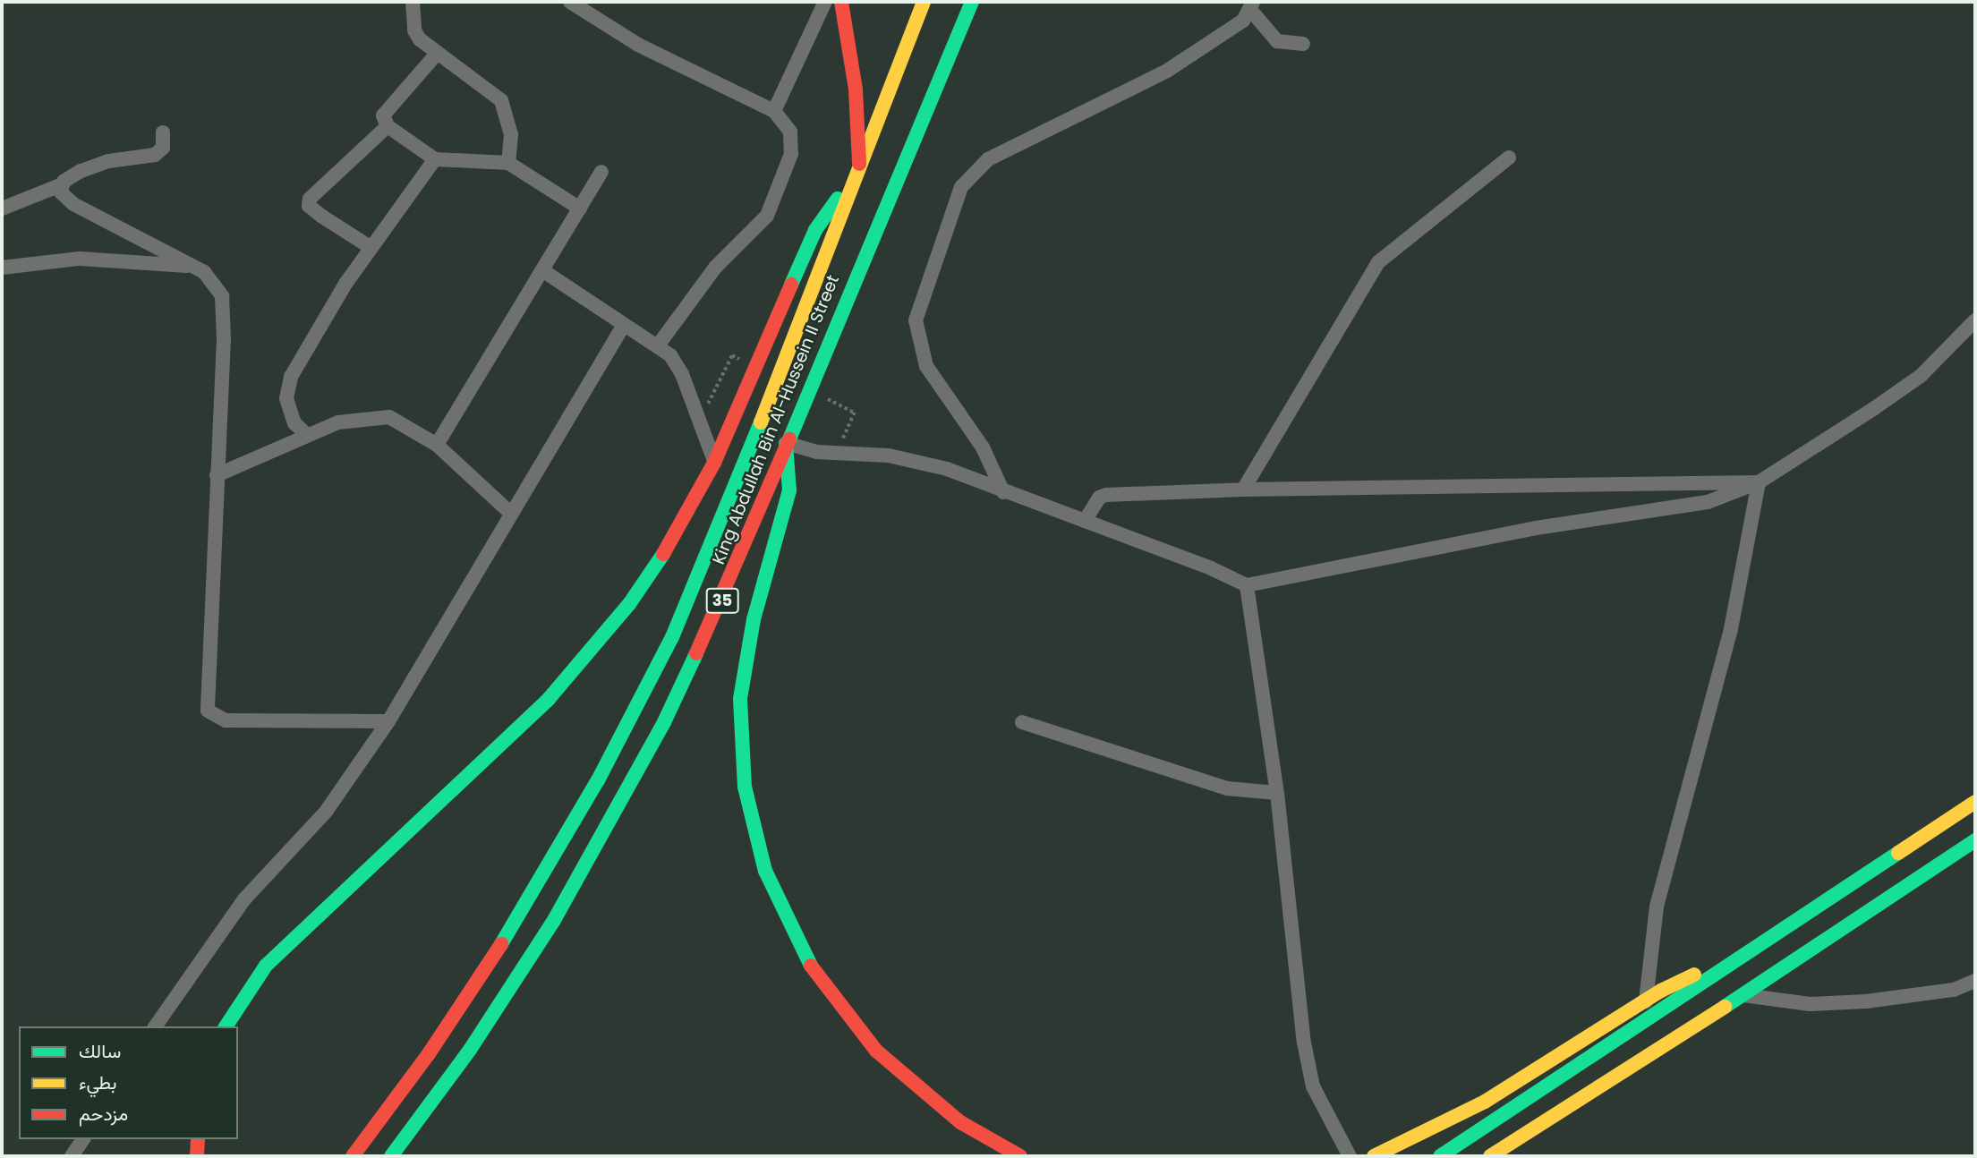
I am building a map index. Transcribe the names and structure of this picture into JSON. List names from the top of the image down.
{
  "streets": {
    "main road": ["King Abdullah Bin Al-Hussein II Street", "35"]
  },
  "legend": ["سالك", "بطيء", "مزدحم"]
}
